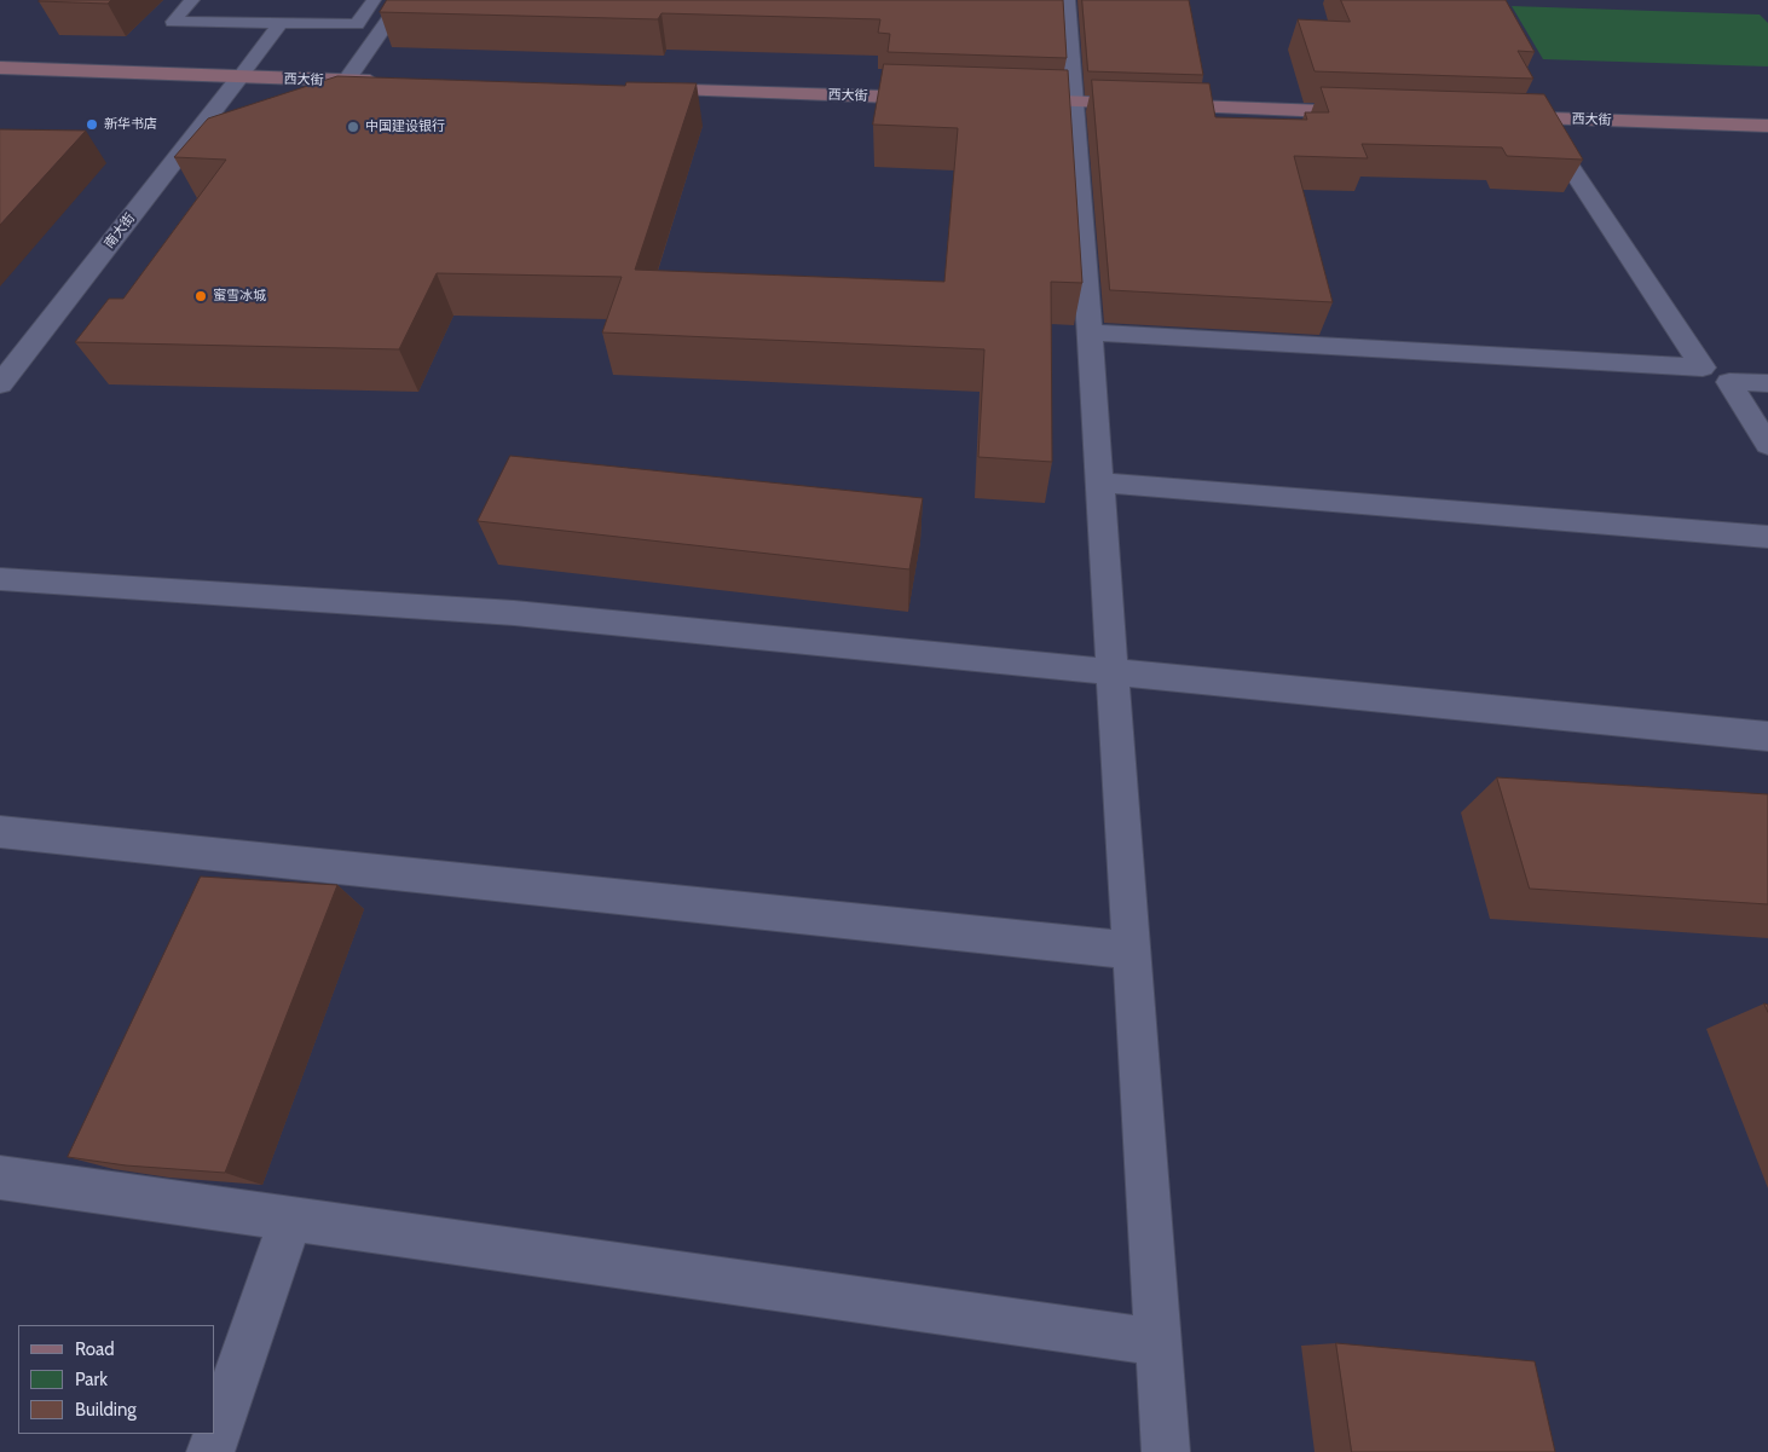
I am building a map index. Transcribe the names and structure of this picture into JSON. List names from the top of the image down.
{
  "streets": {
    "main road": ["西大街"],
    "street": ["南大街"]
  },
  "crossings": [
    ["西大街", "南大街"]
  ],
  "places": ["新华书店", "中国建设银行", "蜜雪冰城"],
  "legend": ["Road", "Park", "Building"]
}
